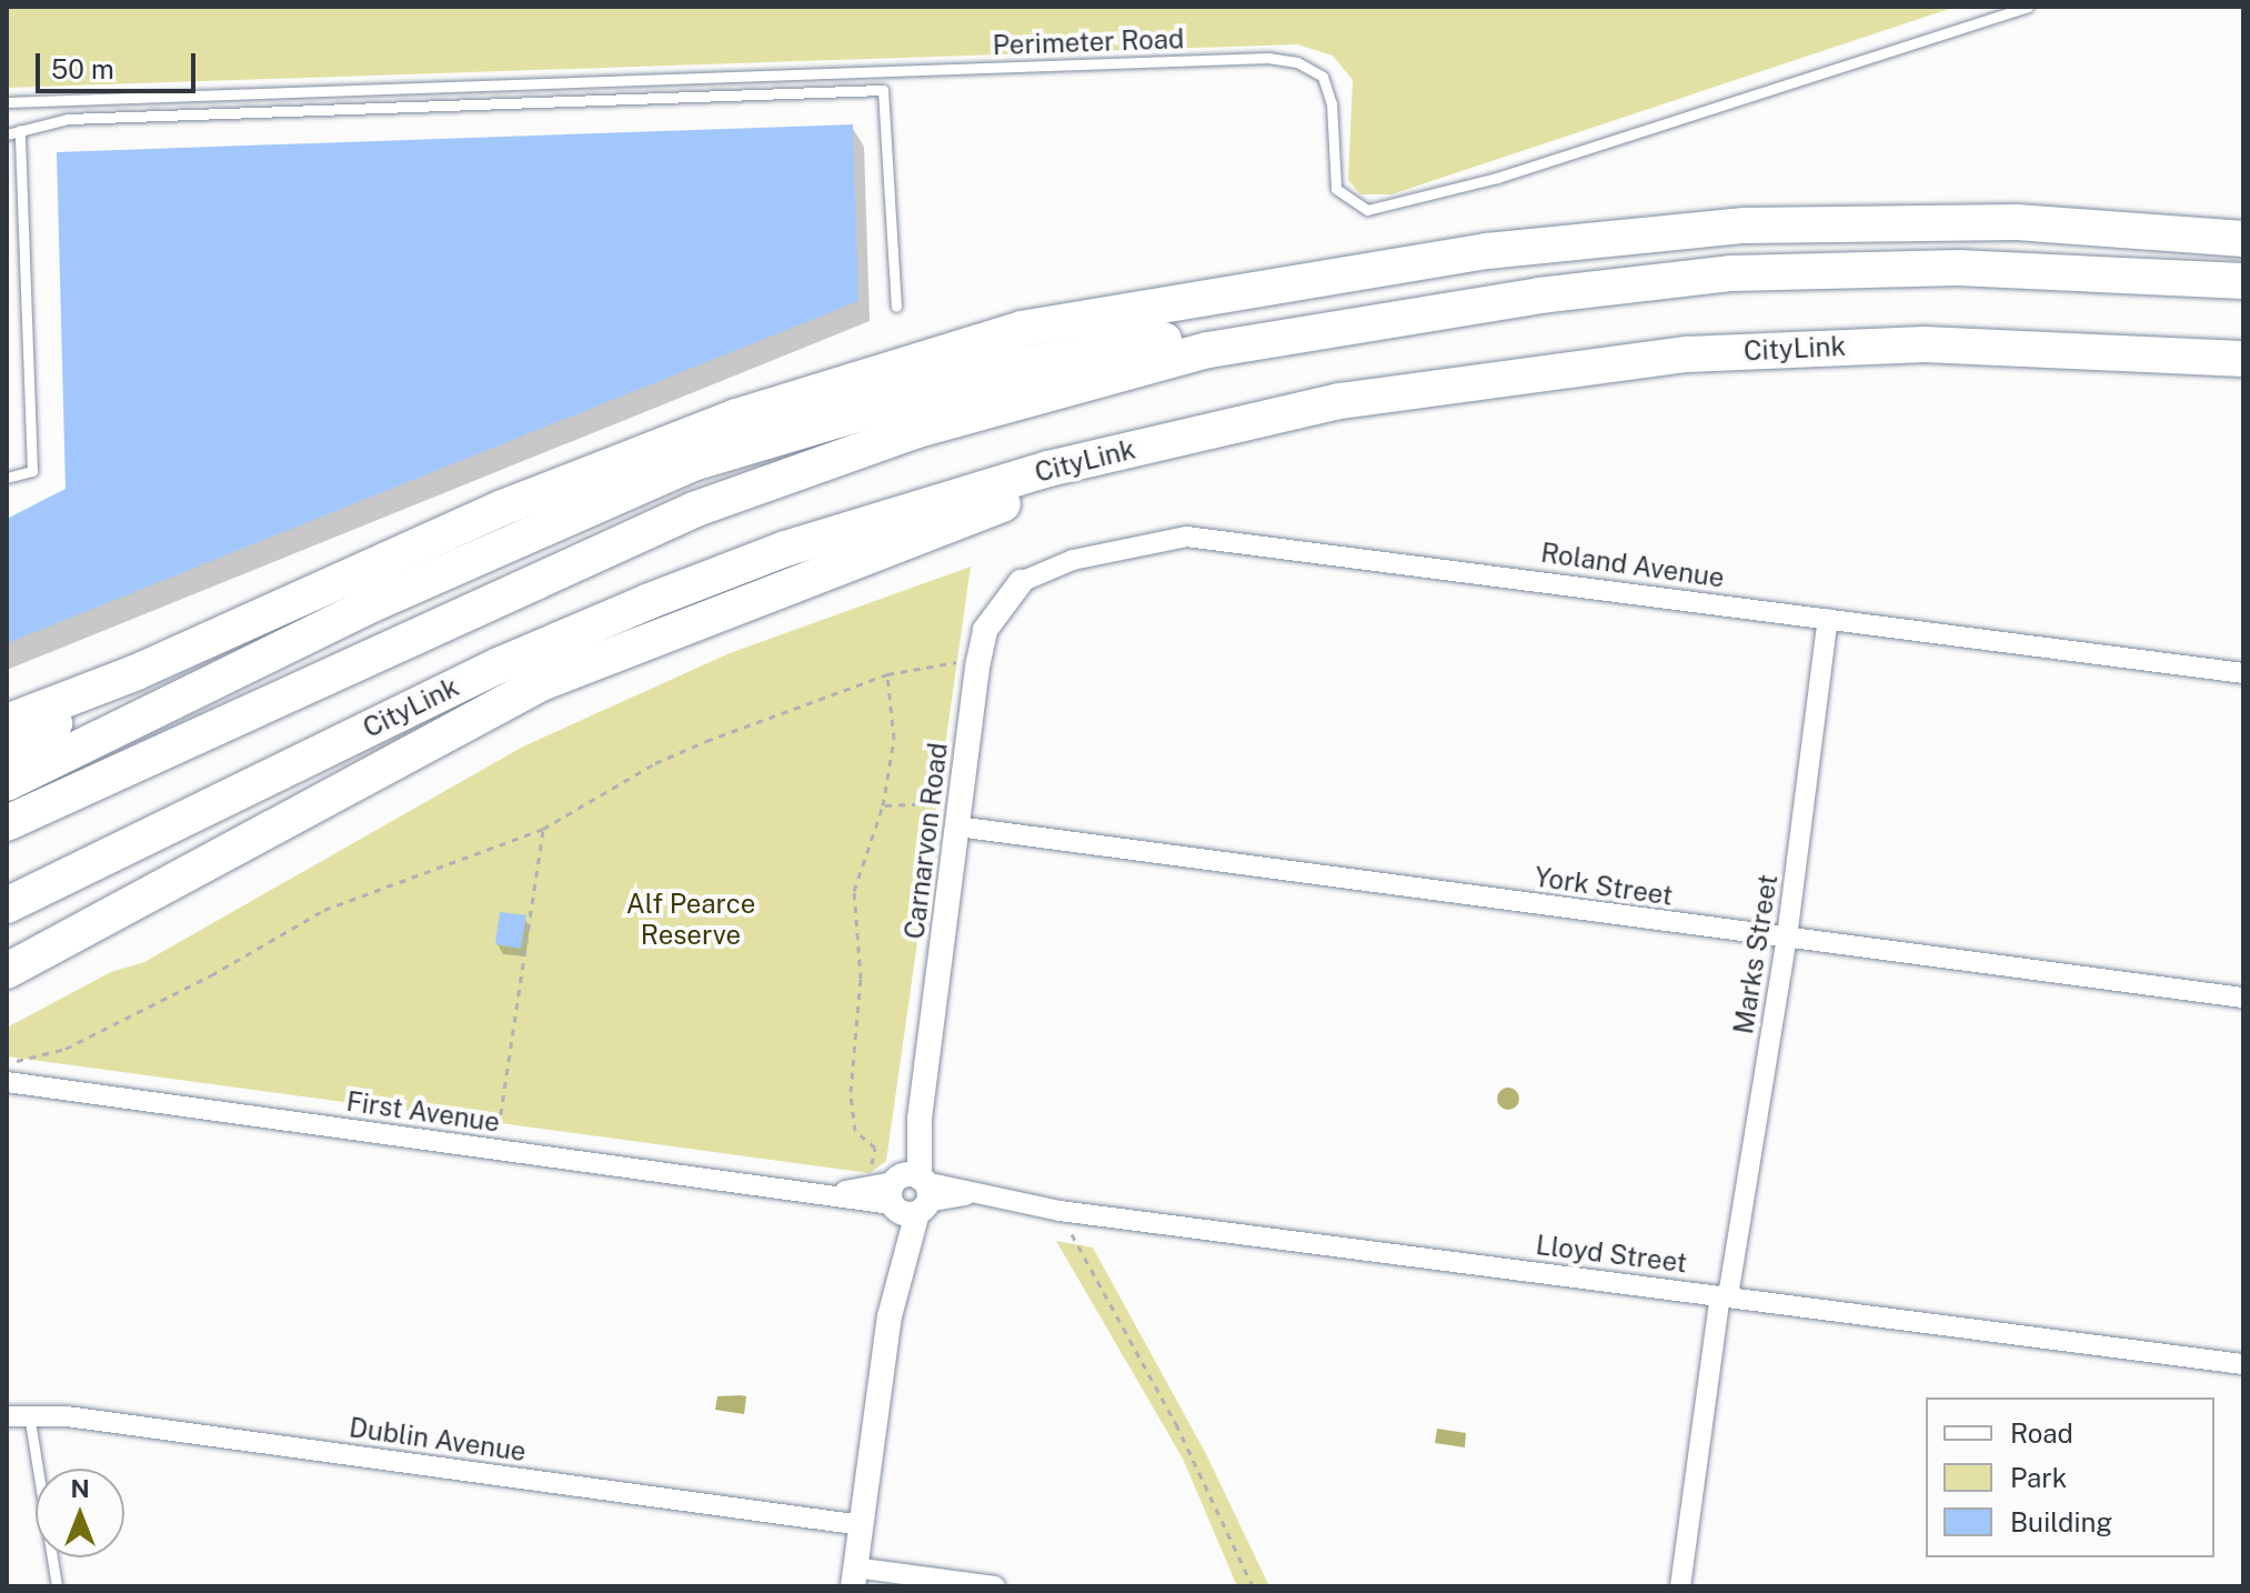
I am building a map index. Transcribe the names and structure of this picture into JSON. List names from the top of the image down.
{
  "streets": {
    "highway": ["CityLink"],
    "street": [
      "Roland Avenue",
      "Carnarvon Road",
      "York Street",
      "Marks Street",
      "First Avenue",
      "Lloyd Street",
      "Dublin Avenue"
    ],
    "lane": ["Perimeter Road"]
  },
  "crossings": [
    ["Roland Avenue", "Carnarvon Road"],
    ["Roland Avenue", "Marks Street"],
    ["Carnarvon Road", "York Street"],
    ["Carnarvon Road", "First Avenue"],
    ["Carnarvon Road", "Lloyd Street"],
    ["Carnarvon Road", "Dublin Avenue"],
    ["York Street", "Marks Street"],
    ["Marks Street", "Lloyd Street"],
    ["First Avenue", "Lloyd Street"]
  ],
  "parks": ["Alf Pearce Reserve"],
  "legend": ["Road", "Park", "Building"],
  "scale_bar": "50 m",
  "north": "top"
}
